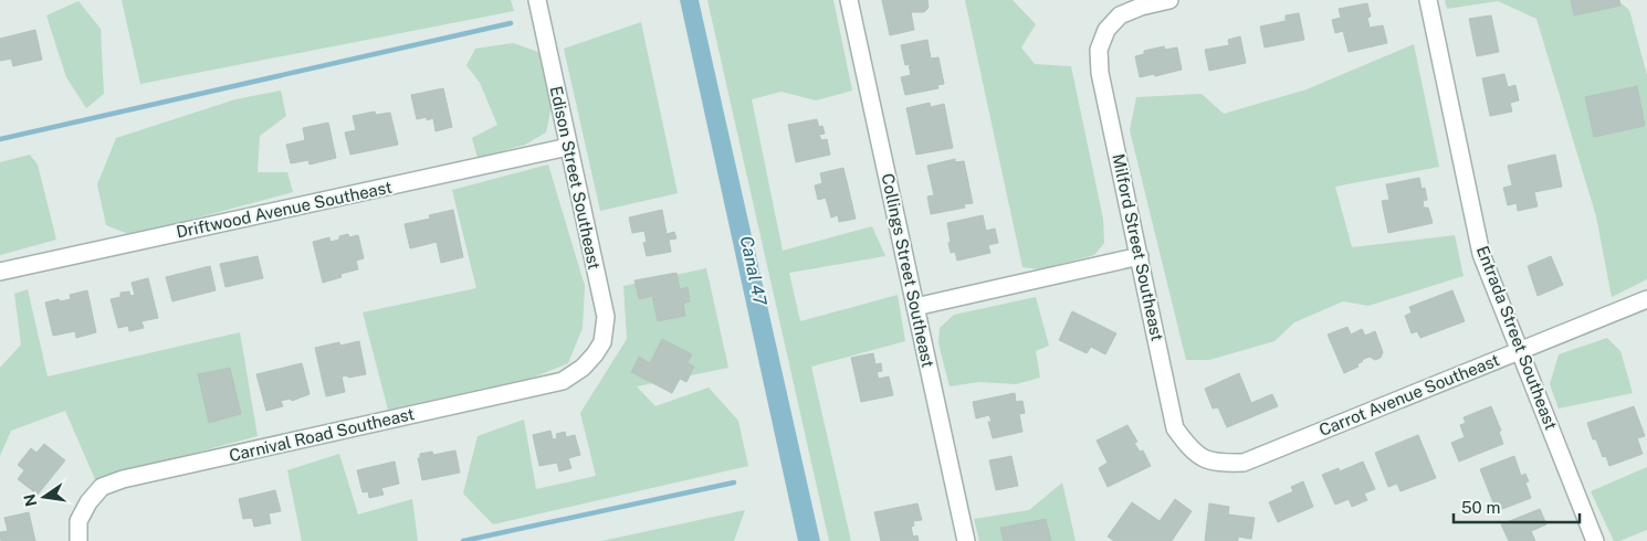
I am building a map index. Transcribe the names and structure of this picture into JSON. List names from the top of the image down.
{
  "streets": {
    "street": [
      "Edison Street Southeast",
      "Driftwood Avenue Southeast",
      "Milford Street Southeast",
      "Collings Street Southeast",
      "Entrada Street Southeast",
      "Carrot Avenue Southeast",
      "Carnival Road Southeast"
    ]
  },
  "crossings": [
    ["Edison Street Southeast", "Driftwood Avenue Southeast"],
    ["Edison Street Southeast", "Carnival Road Southeast"],
    ["Milford Street Southeast", "Carrot Avenue Southeast"],
    ["Entrada Street Southeast", "Carrot Avenue Southeast"]
  ],
  "water": ["Canal 47"],
  "scale_bar": "50 m",
  "north": "left"
}
